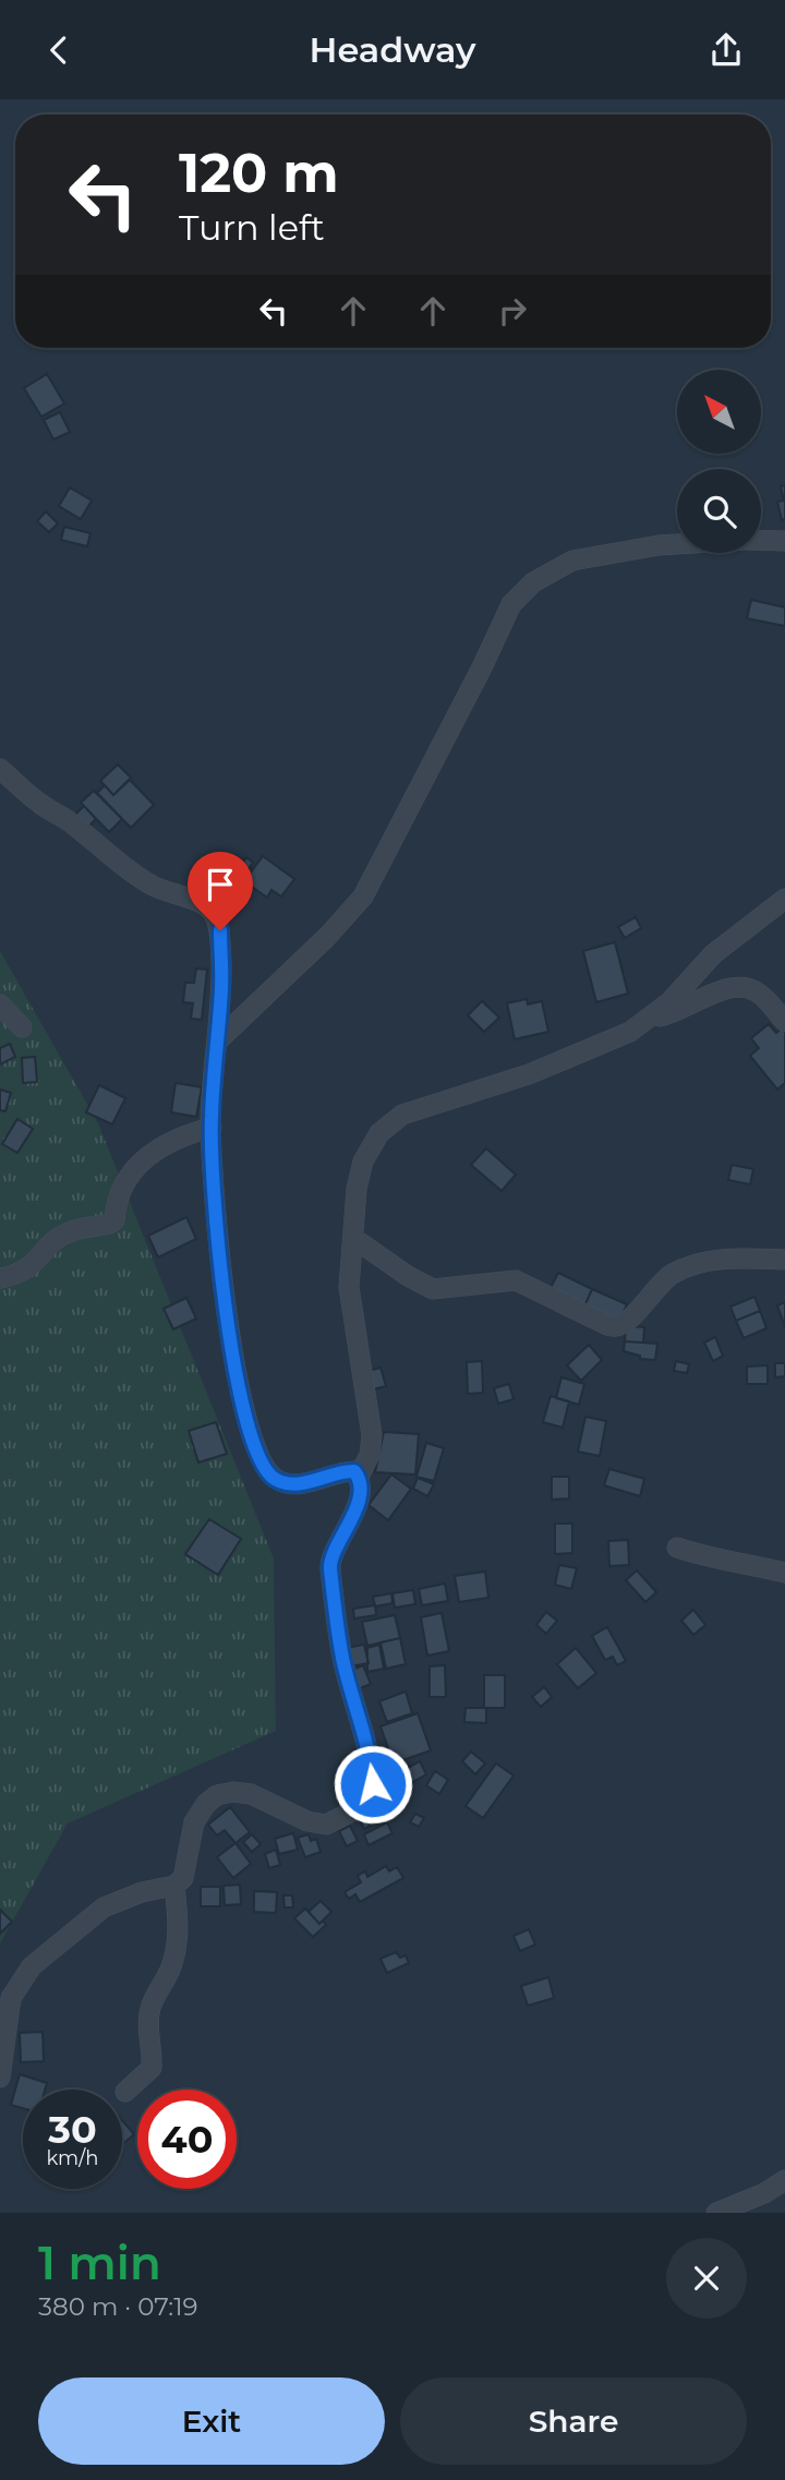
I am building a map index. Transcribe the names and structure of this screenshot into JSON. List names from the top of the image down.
{
  "north": "top left",
  "page": {
    "header": "Headway",
    "turn": ["120 m", "Turn left"],
    "speed": "30 km/h",
    "limit": "40",
    "heading": ["1 min", "380 m · 07:19"],
    "buttons": ["Exit", "Share"]
  }
}
